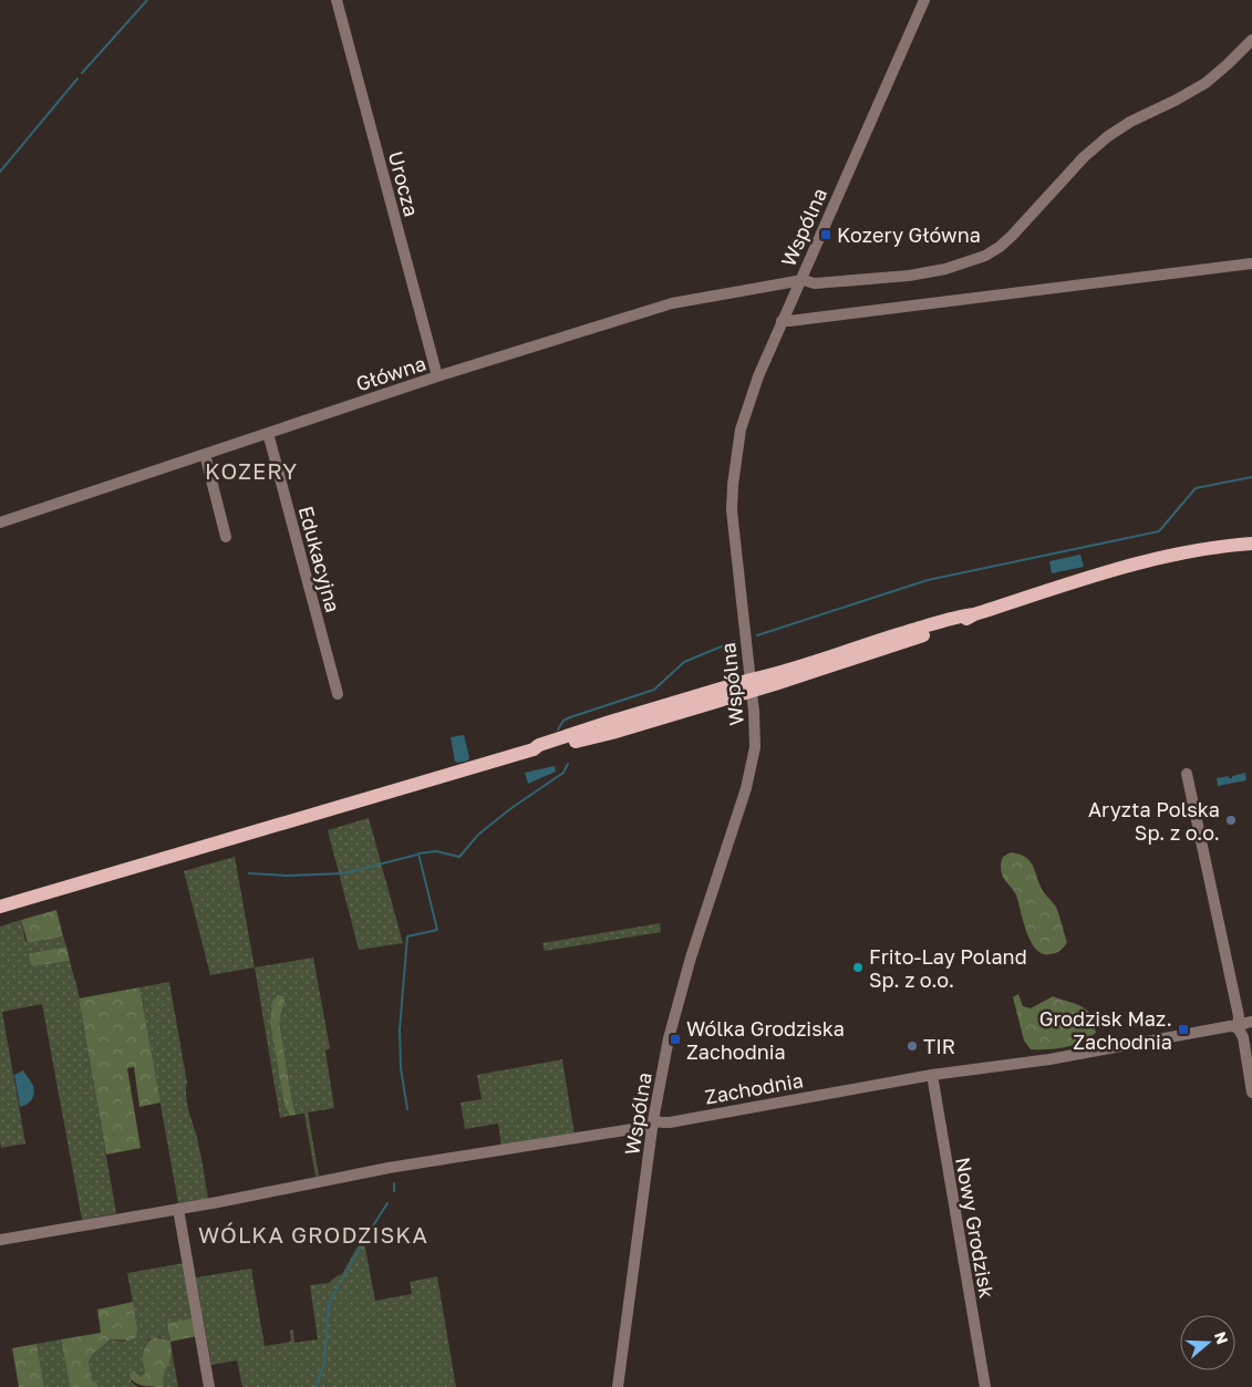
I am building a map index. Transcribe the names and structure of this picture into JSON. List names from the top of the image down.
{
  "streets": {
    "street": [
      "Urocza",
      "Wspólna",
      "Główna",
      "Edukacyjna",
      "Zachodnia",
      "Nowy Grodzisk"
    ]
  },
  "crossings": [
    ["Urocza", "Główna"],
    ["Wspólna", "Główna"],
    ["Wspólna", "Zachodnia"],
    ["Główna", "Edukacyjna"],
    ["Zachodnia", "Nowy Grodzisk"]
  ],
  "districts": ["KOZERY", "WÓLKA GRODZISKA"],
  "places": {
    "transit": ["Kozery Główna", "Grodzisk Maz. Zachodnia", "Wólka Grodziska Zachodnia"],
    "other": ["Aryzta Polska Sp. z o.o.", "Frito-Lay Poland Sp. z o.o.", "TIR"]
  },
  "north": "right"
}
